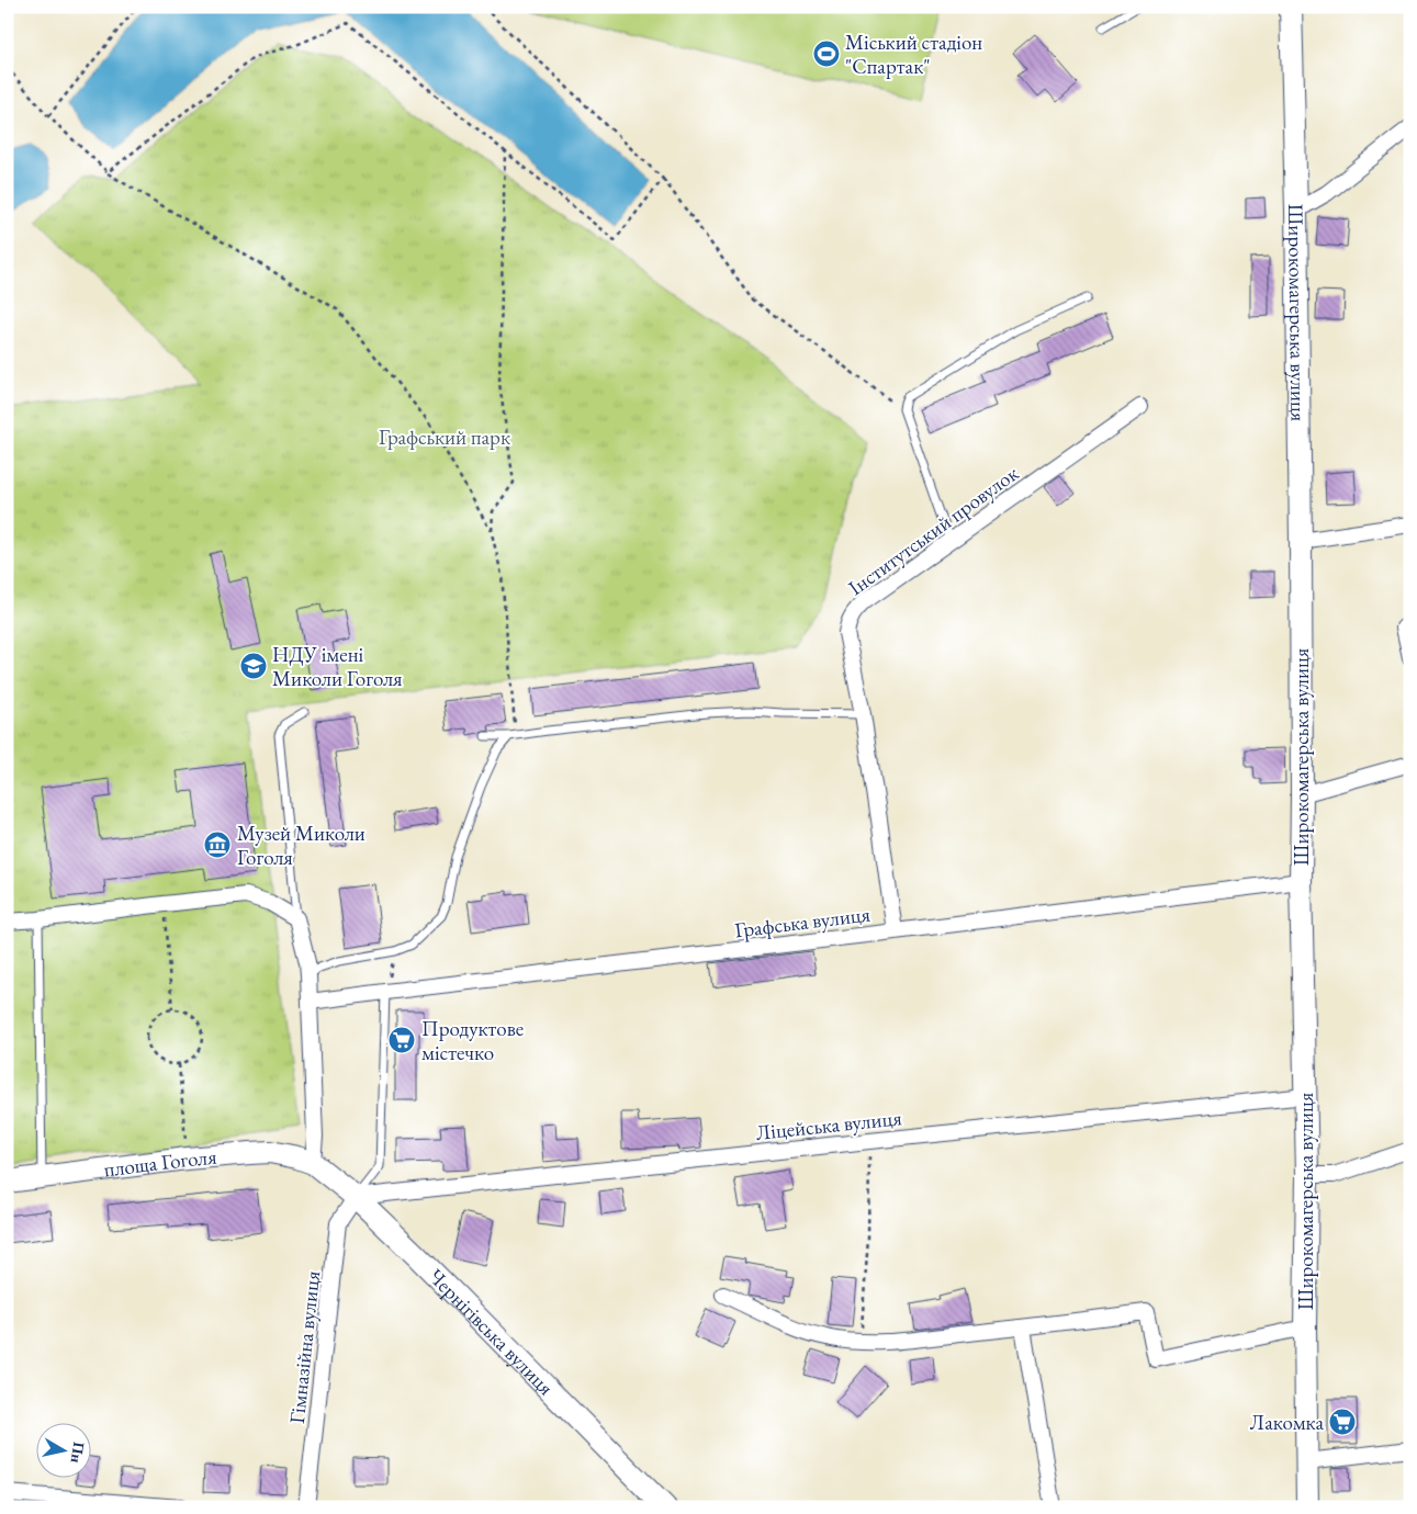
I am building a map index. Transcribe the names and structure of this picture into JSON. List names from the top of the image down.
{
  "streets": {
    "street": [
      "Широкомагерська вулиця",
      "Інститутський провулок",
      "Графська вулиця",
      "Ліцейська вулиця",
      "площа Гоголя",
      "Чернігівська вулиця",
      "Гімназійна вулиця"
    ]
  },
  "crossings": [
    ["Широкомагерська вулиця", "Графська вулиця"],
    ["Широкомагерська вулиця", "Ліцейська вулиця"],
    ["Інститутський провулок", "Графська вулиця"],
    ["Ліцейська вулиця", "Чернігівська вулиця"],
    ["Ліцейська вулиця", "Гімназійна вулиця"],
    ["площа Гоголя", "Чернігівська вулиця"],
    ["Чернігівська вулиця", "Гімназійна вулиця"]
  ],
  "parks": ["Графський парк"],
  "places": {
    "sports": ["Міський стадіон \"Спартак\""],
    "school or university": ["НДУ імені Миколи Гоголя"],
    "museum": ["Музей Миколи Гоголя"],
    "supermarket": ["Продуктове містечко", "Лакомка"]
  },
  "north": "right"
}
